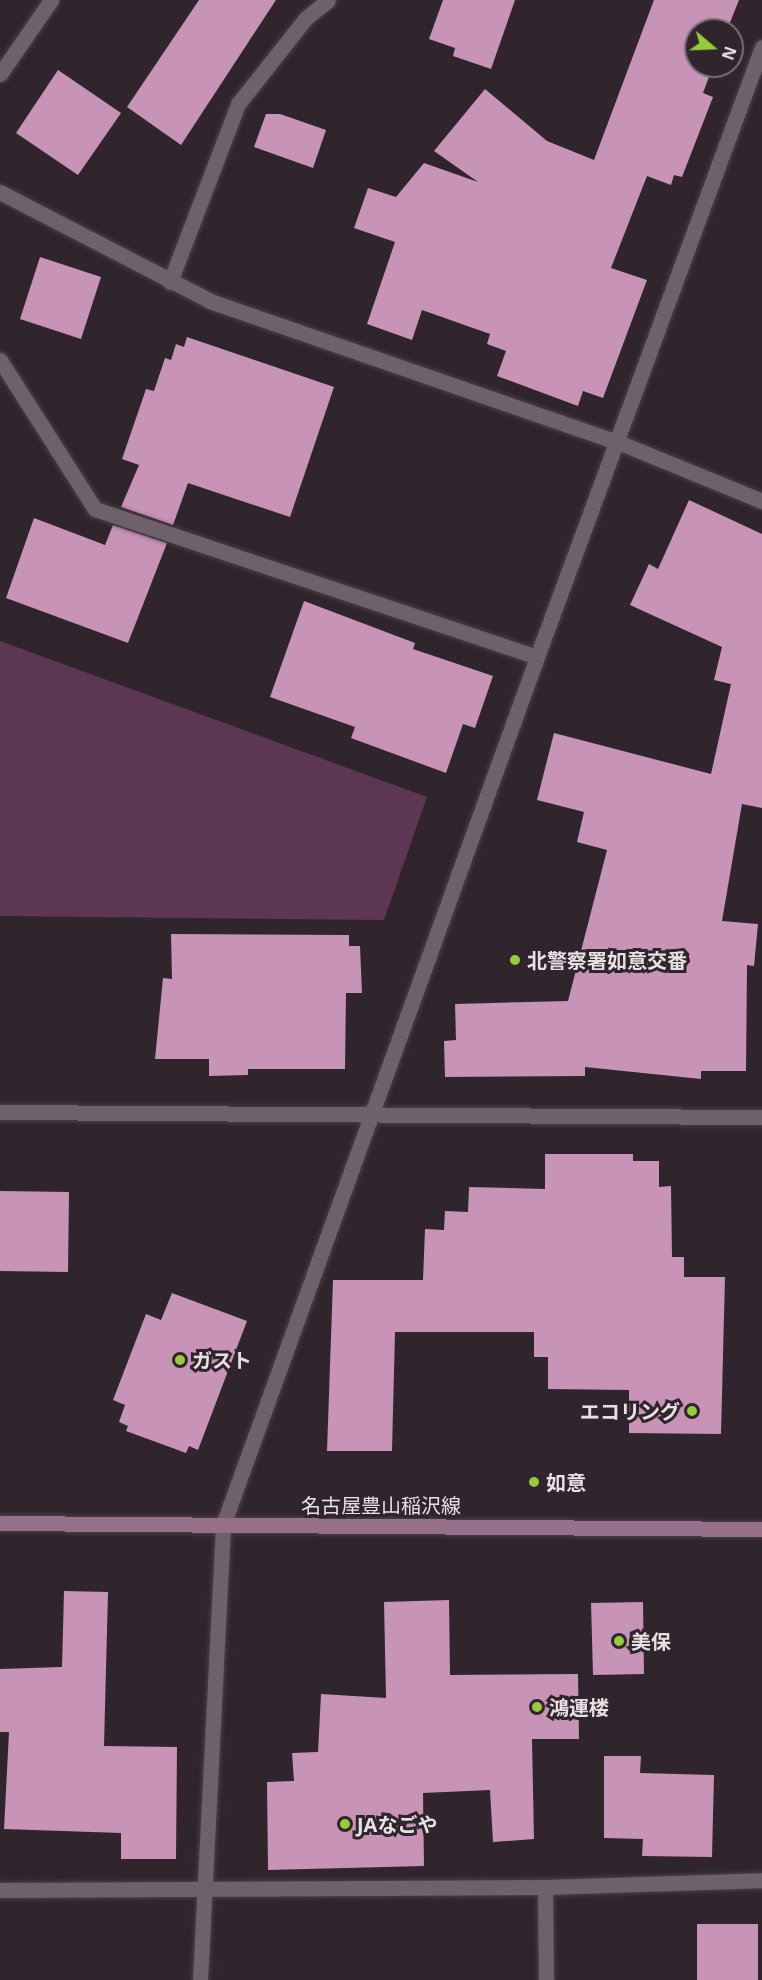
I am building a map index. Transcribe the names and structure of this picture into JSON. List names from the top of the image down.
{
  "streets": {
    "main road": ["名古屋豊山稲沢線"]
  },
  "places": [
    "北警察署如意交番",
    "ガスト",
    "エコリング",
    "如意",
    "美保",
    "鴻運楼",
    "JAなごや"
  ],
  "north": "right"
}
